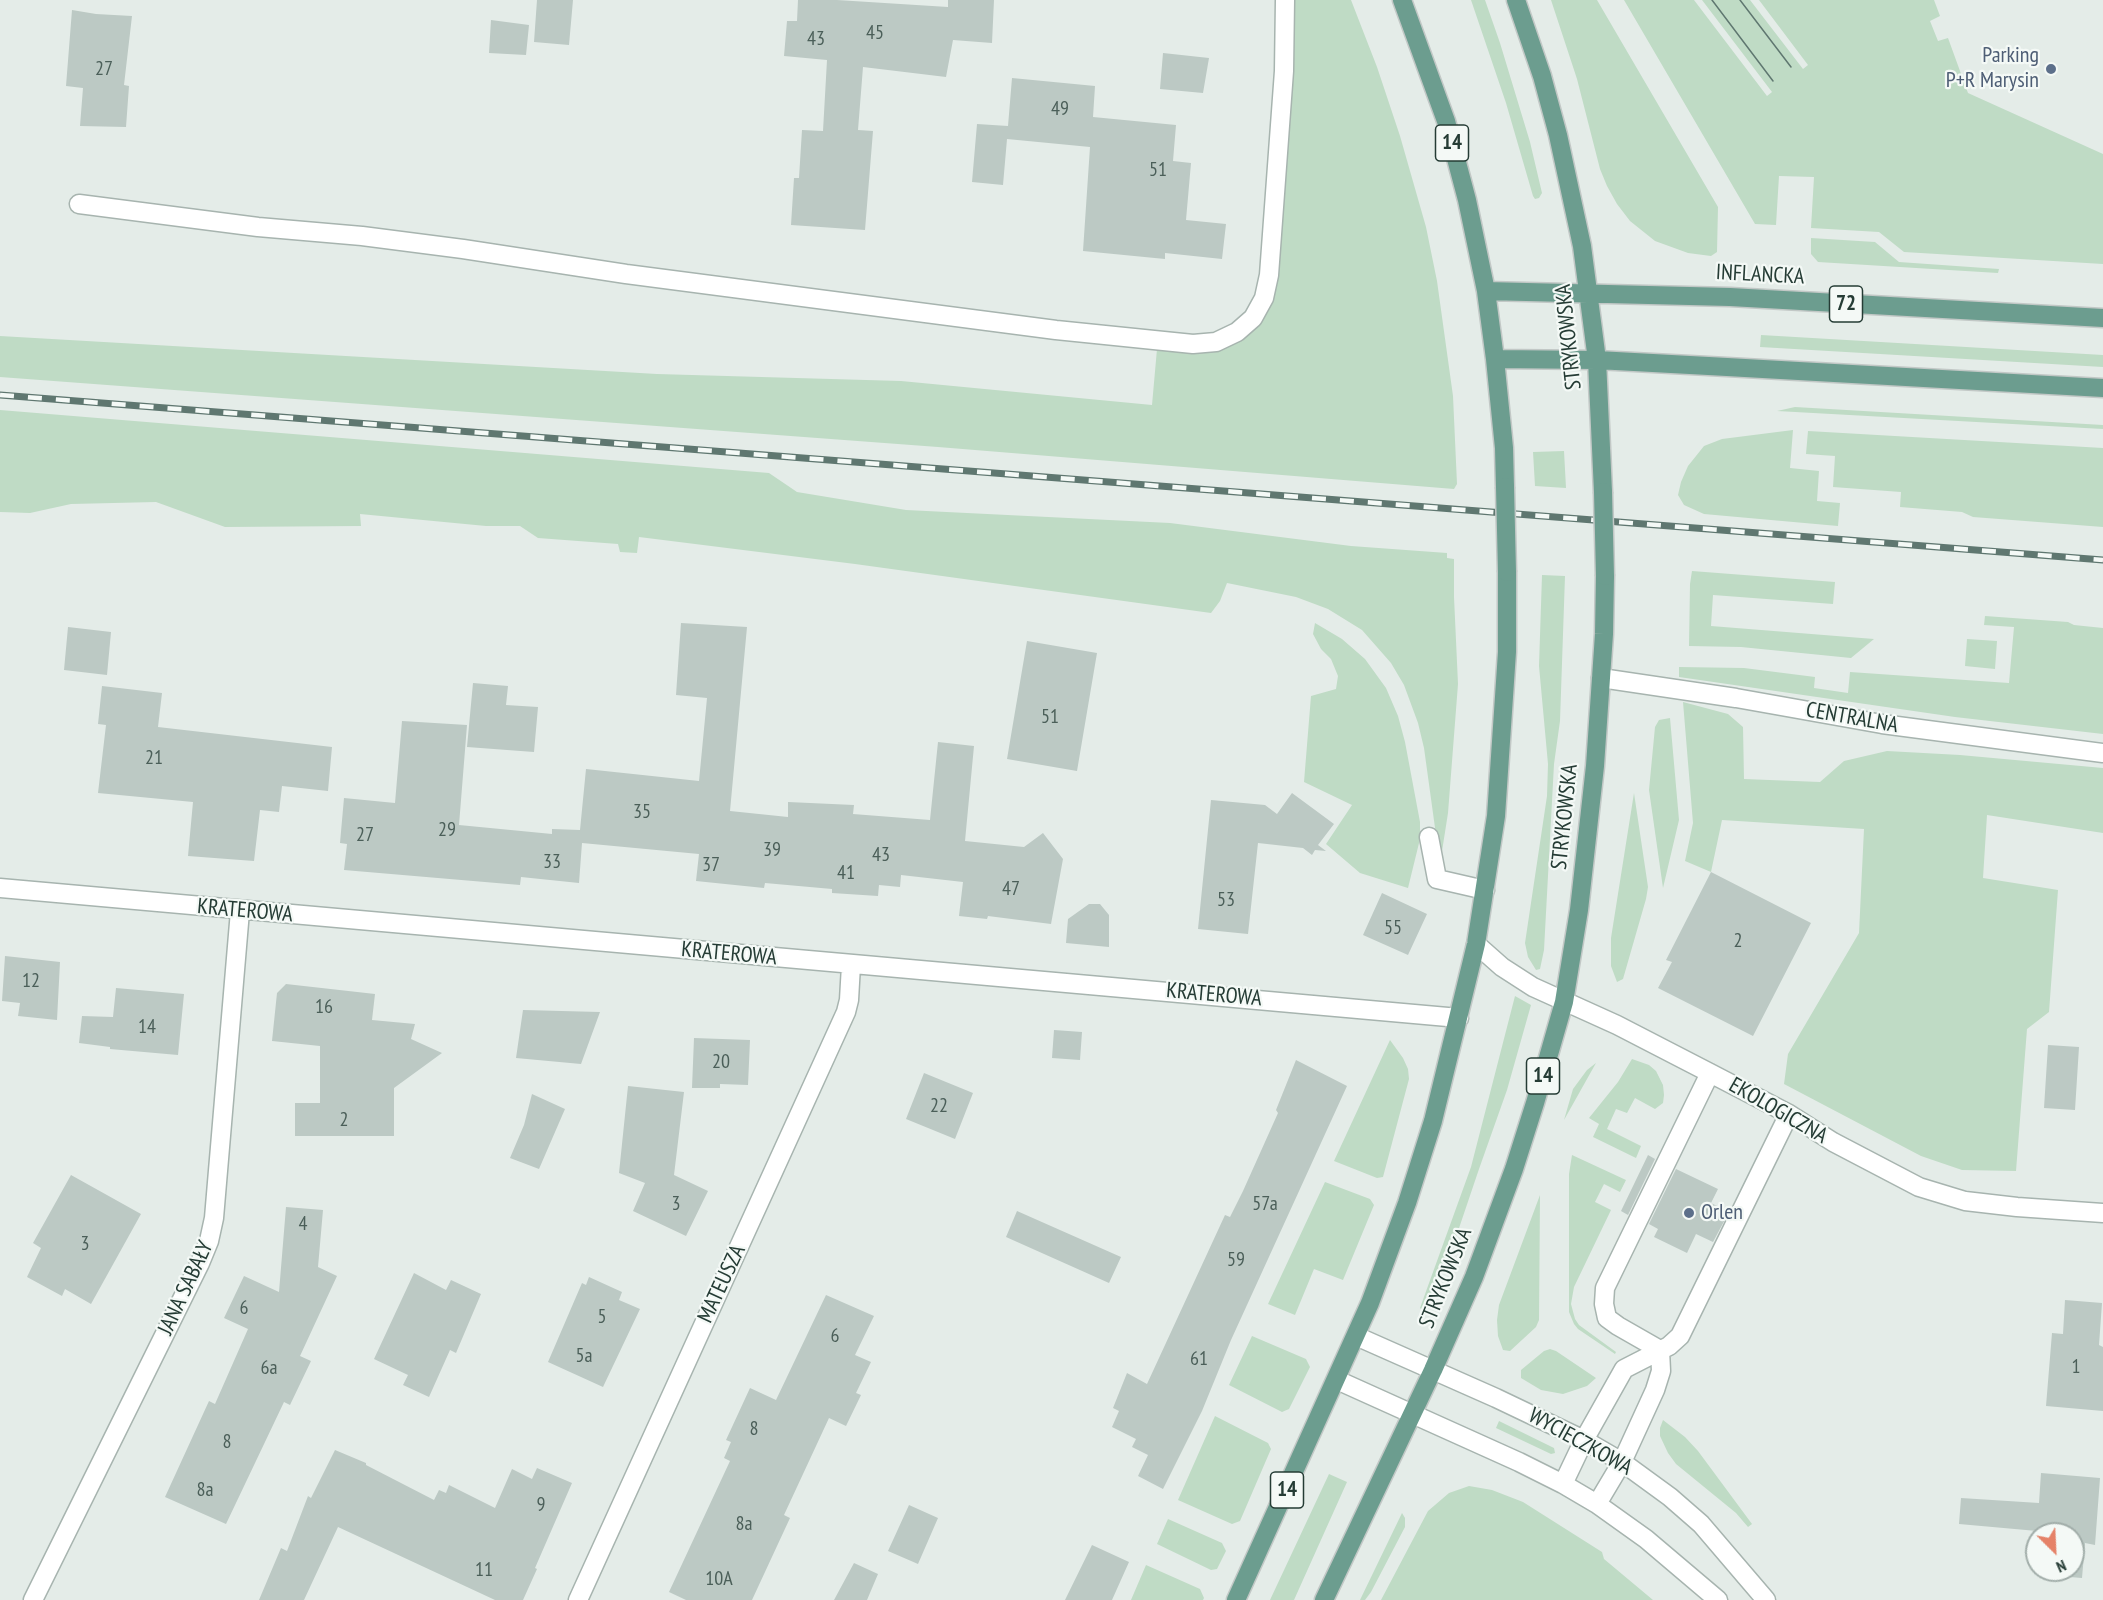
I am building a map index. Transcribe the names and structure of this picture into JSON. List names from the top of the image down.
{
  "streets": {
    "main road": [
      "14",
      "INFLANCKA",
      "72",
      "STRYKOWSKA"
    ],
    "street": [
      "CENTRALNA",
      "KRATEROWA",
      "EKOLOGICZNA",
      "MATEUSZA",
      "JANA SABAŁY",
      "WYCIECZKOWA"
    ]
  },
  "crossings": [
    ["14", "INFLANCKA"],
    ["14", "KRATEROWA"],
    ["14", "EKOLOGICZNA"],
    ["14", "WYCIECZKOWA"],
    ["INFLANCKA", "STRYKOWSKA"],
    ["STRYKOWSKA", "CENTRALNA"],
    ["STRYKOWSKA", "EKOLOGICZNA"],
    ["STRYKOWSKA", "WYCIECZKOWA"],
    ["KRATEROWA", "MATEUSZA"],
    ["KRATEROWA", "JANA SABAŁY"]
  ],
  "places": ["Parking P+R Marysin", "Orlen"],
  "house_numbers": [
    "45",
    "43",
    "27",
    "49",
    "51",
    "51",
    "21",
    "35",
    "29",
    "27",
    "39",
    "43",
    "33",
    "37",
    "41",
    "47",
    "53",
    "55",
    "2",
    "12",
    "16",
    "14",
    "20",
    "22",
    "2",
    "3",
    "57a",
    "4",
    "3",
    "59",
    "6",
    "5",
    "6",
    "5a",
    "61",
    "1",
    "6a",
    "8",
    "8",
    "8a",
    "9",
    "8a",
    "11",
    "10A"
  ],
  "north": "bottom right"
}
